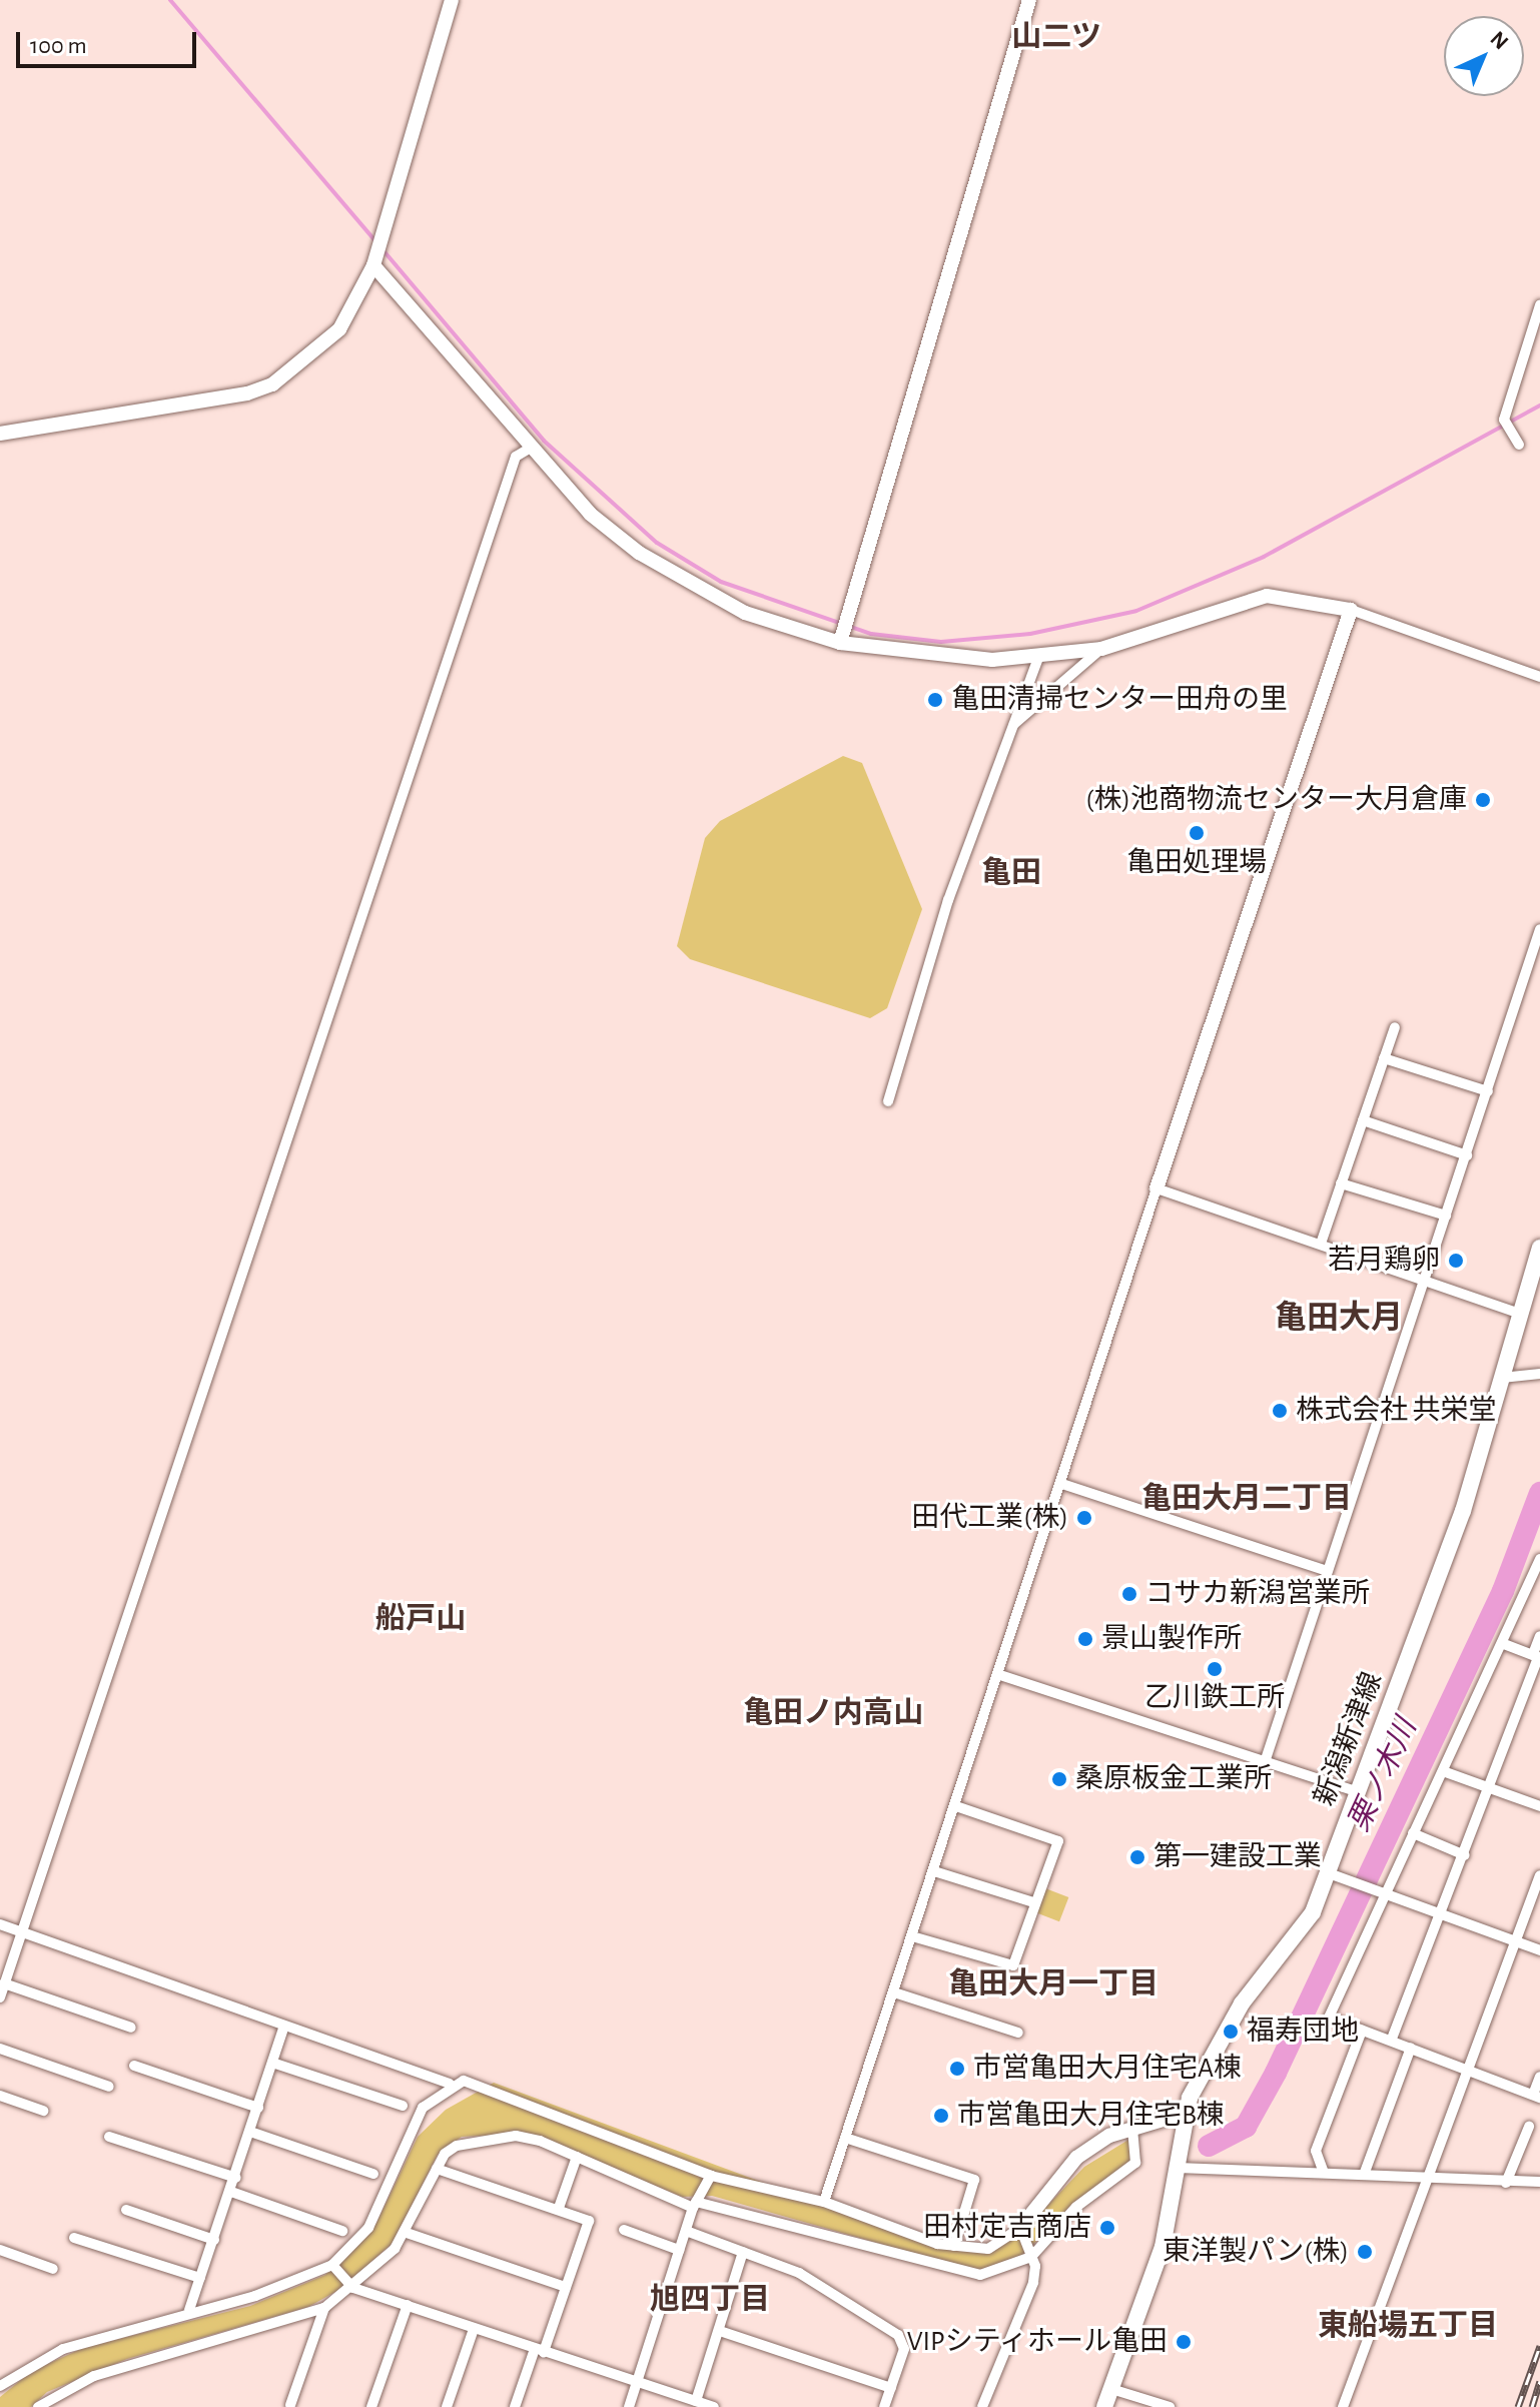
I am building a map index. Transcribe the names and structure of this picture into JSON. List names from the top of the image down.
{
  "streets": {
    "main road": ["新潟新津線"]
  },
  "districts": [
    "山二ツ",
    "亀田",
    "亀田大月",
    "亀田大月二丁目",
    "船戸山",
    "亀田ノ内高山",
    "亀田大月一丁目",
    "旭四丁目",
    "東船場五丁目"
  ],
  "water": ["栗ノ木川"],
  "places": [
    "亀田清掃センター田舟の里",
    "(株)池商物流センター大月倉庫",
    "亀田処理場",
    "若月鶏卵",
    "株式会社 共栄堂",
    "田代工業(株)",
    "コサカ新潟営業所",
    "景山製作所",
    "乙川鉄工所",
    "桑原板金工業所",
    "第一建設工業",
    "福寿団地",
    "市営亀田大月住宅A棟",
    "市営亀田大月住宅B棟",
    "田村定吉商店",
    "東洋製パン(株)",
    "VIPシティホール亀田"
  ],
  "scale_bar": "100 m",
  "north": "top right"
}
